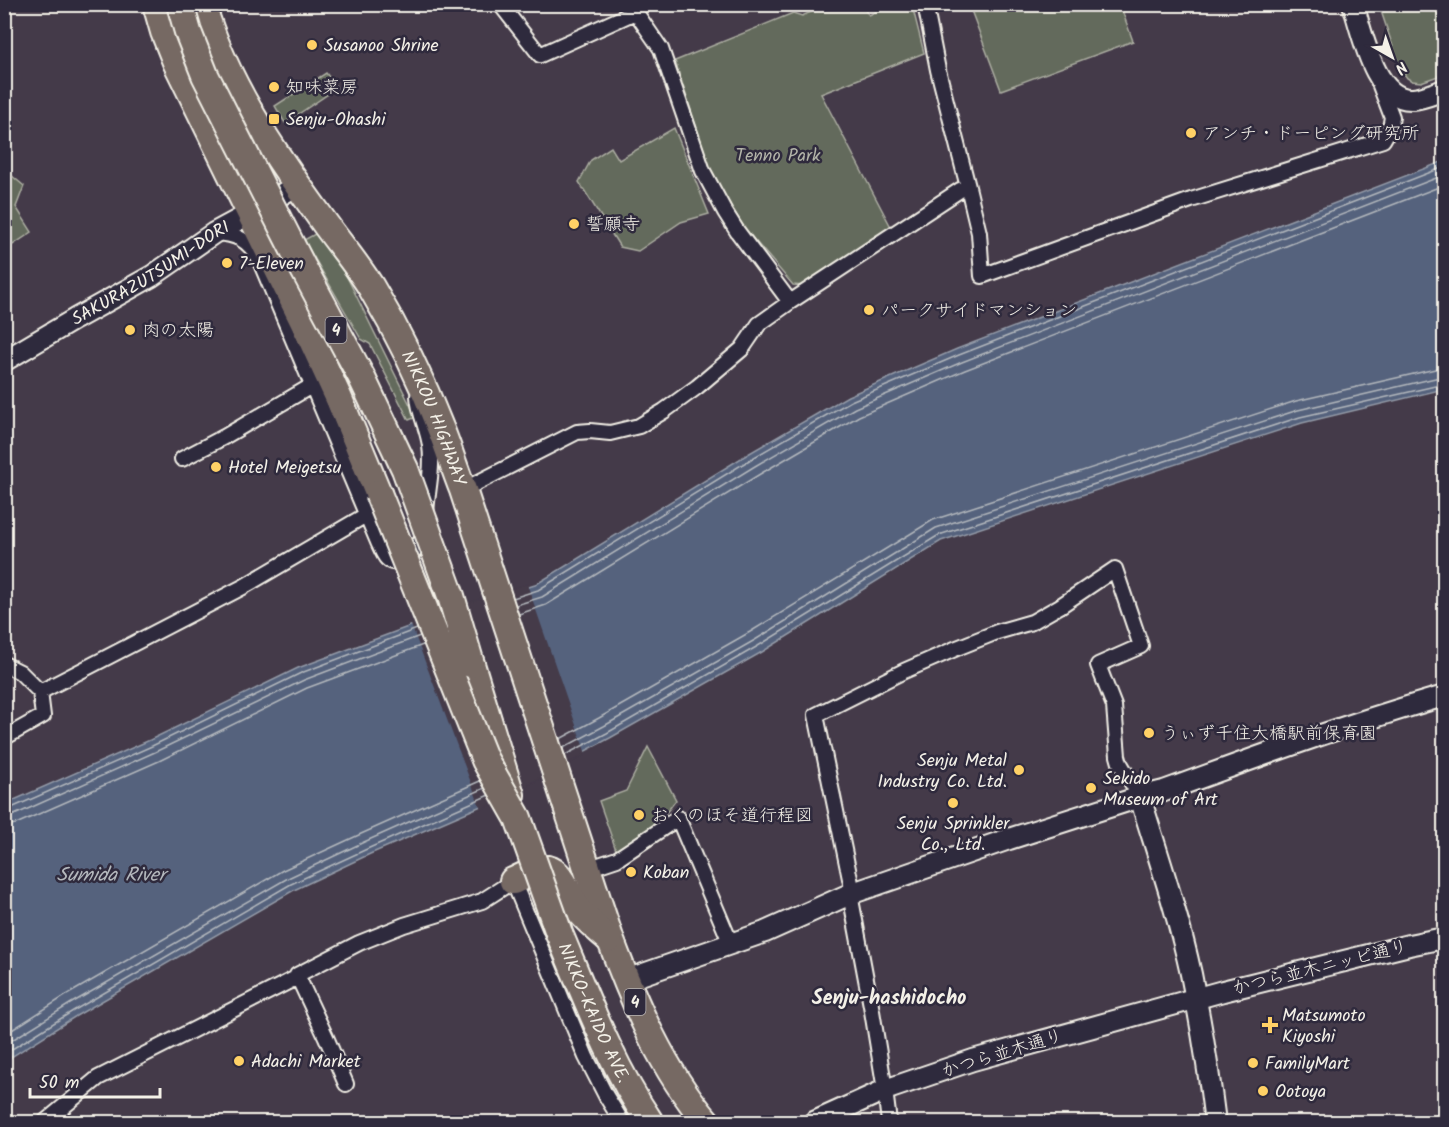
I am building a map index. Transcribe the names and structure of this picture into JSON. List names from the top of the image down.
{
  "streets": {
    "highway": ["4", "NIKKOU HIGHWAY", "NIKKO-KAIDO AVE."],
    "street": ["SAKURAZUTSUMI-DORI", "かつら並木ニッピ通り", "かつら並木通り"]
  },
  "crossings": [
    ["SAKURAZUTSUMI-DORI", "4"],
    ["SAKURAZUTSUMI-DORI", "NIKKOU HIGHWAY"],
    ["4", "NIKKOU HIGHWAY"],
    ["4", "NIKKO-KAIDO AVE."],
    ["かつら並木ニッピ通り", "かつら並木通り"]
  ],
  "districts": ["Senju-hashidocho"],
  "water": ["Sumida River"],
  "parks": ["Tenno Park"],
  "places": {
    "other": [
      "Susanoo Shrine",
      "知味菜房",
      "アンチ・ドーピング研究所",
      "誓願寺",
      "7-Eleven",
      "パークサイドマンション",
      "肉の太陽",
      "Hotel Meigetsu",
      "うぃず千住大橋駅前保育園",
      "Senju Metal Industry Co. Ltd.",
      "Sekido Museum of Art",
      "Senju Sprinkler Co., Ltd.",
      "おくのほそ道行程図",
      "Koban",
      "Adachi Market",
      "FamilyMart",
      "Ootoya"
    ],
    "transit": ["Senju-Ohashi"],
    "health": ["Matsumoto Kiyoshi"]
  },
  "scale_bar": "50 m",
  "north": "bottom right"
}
